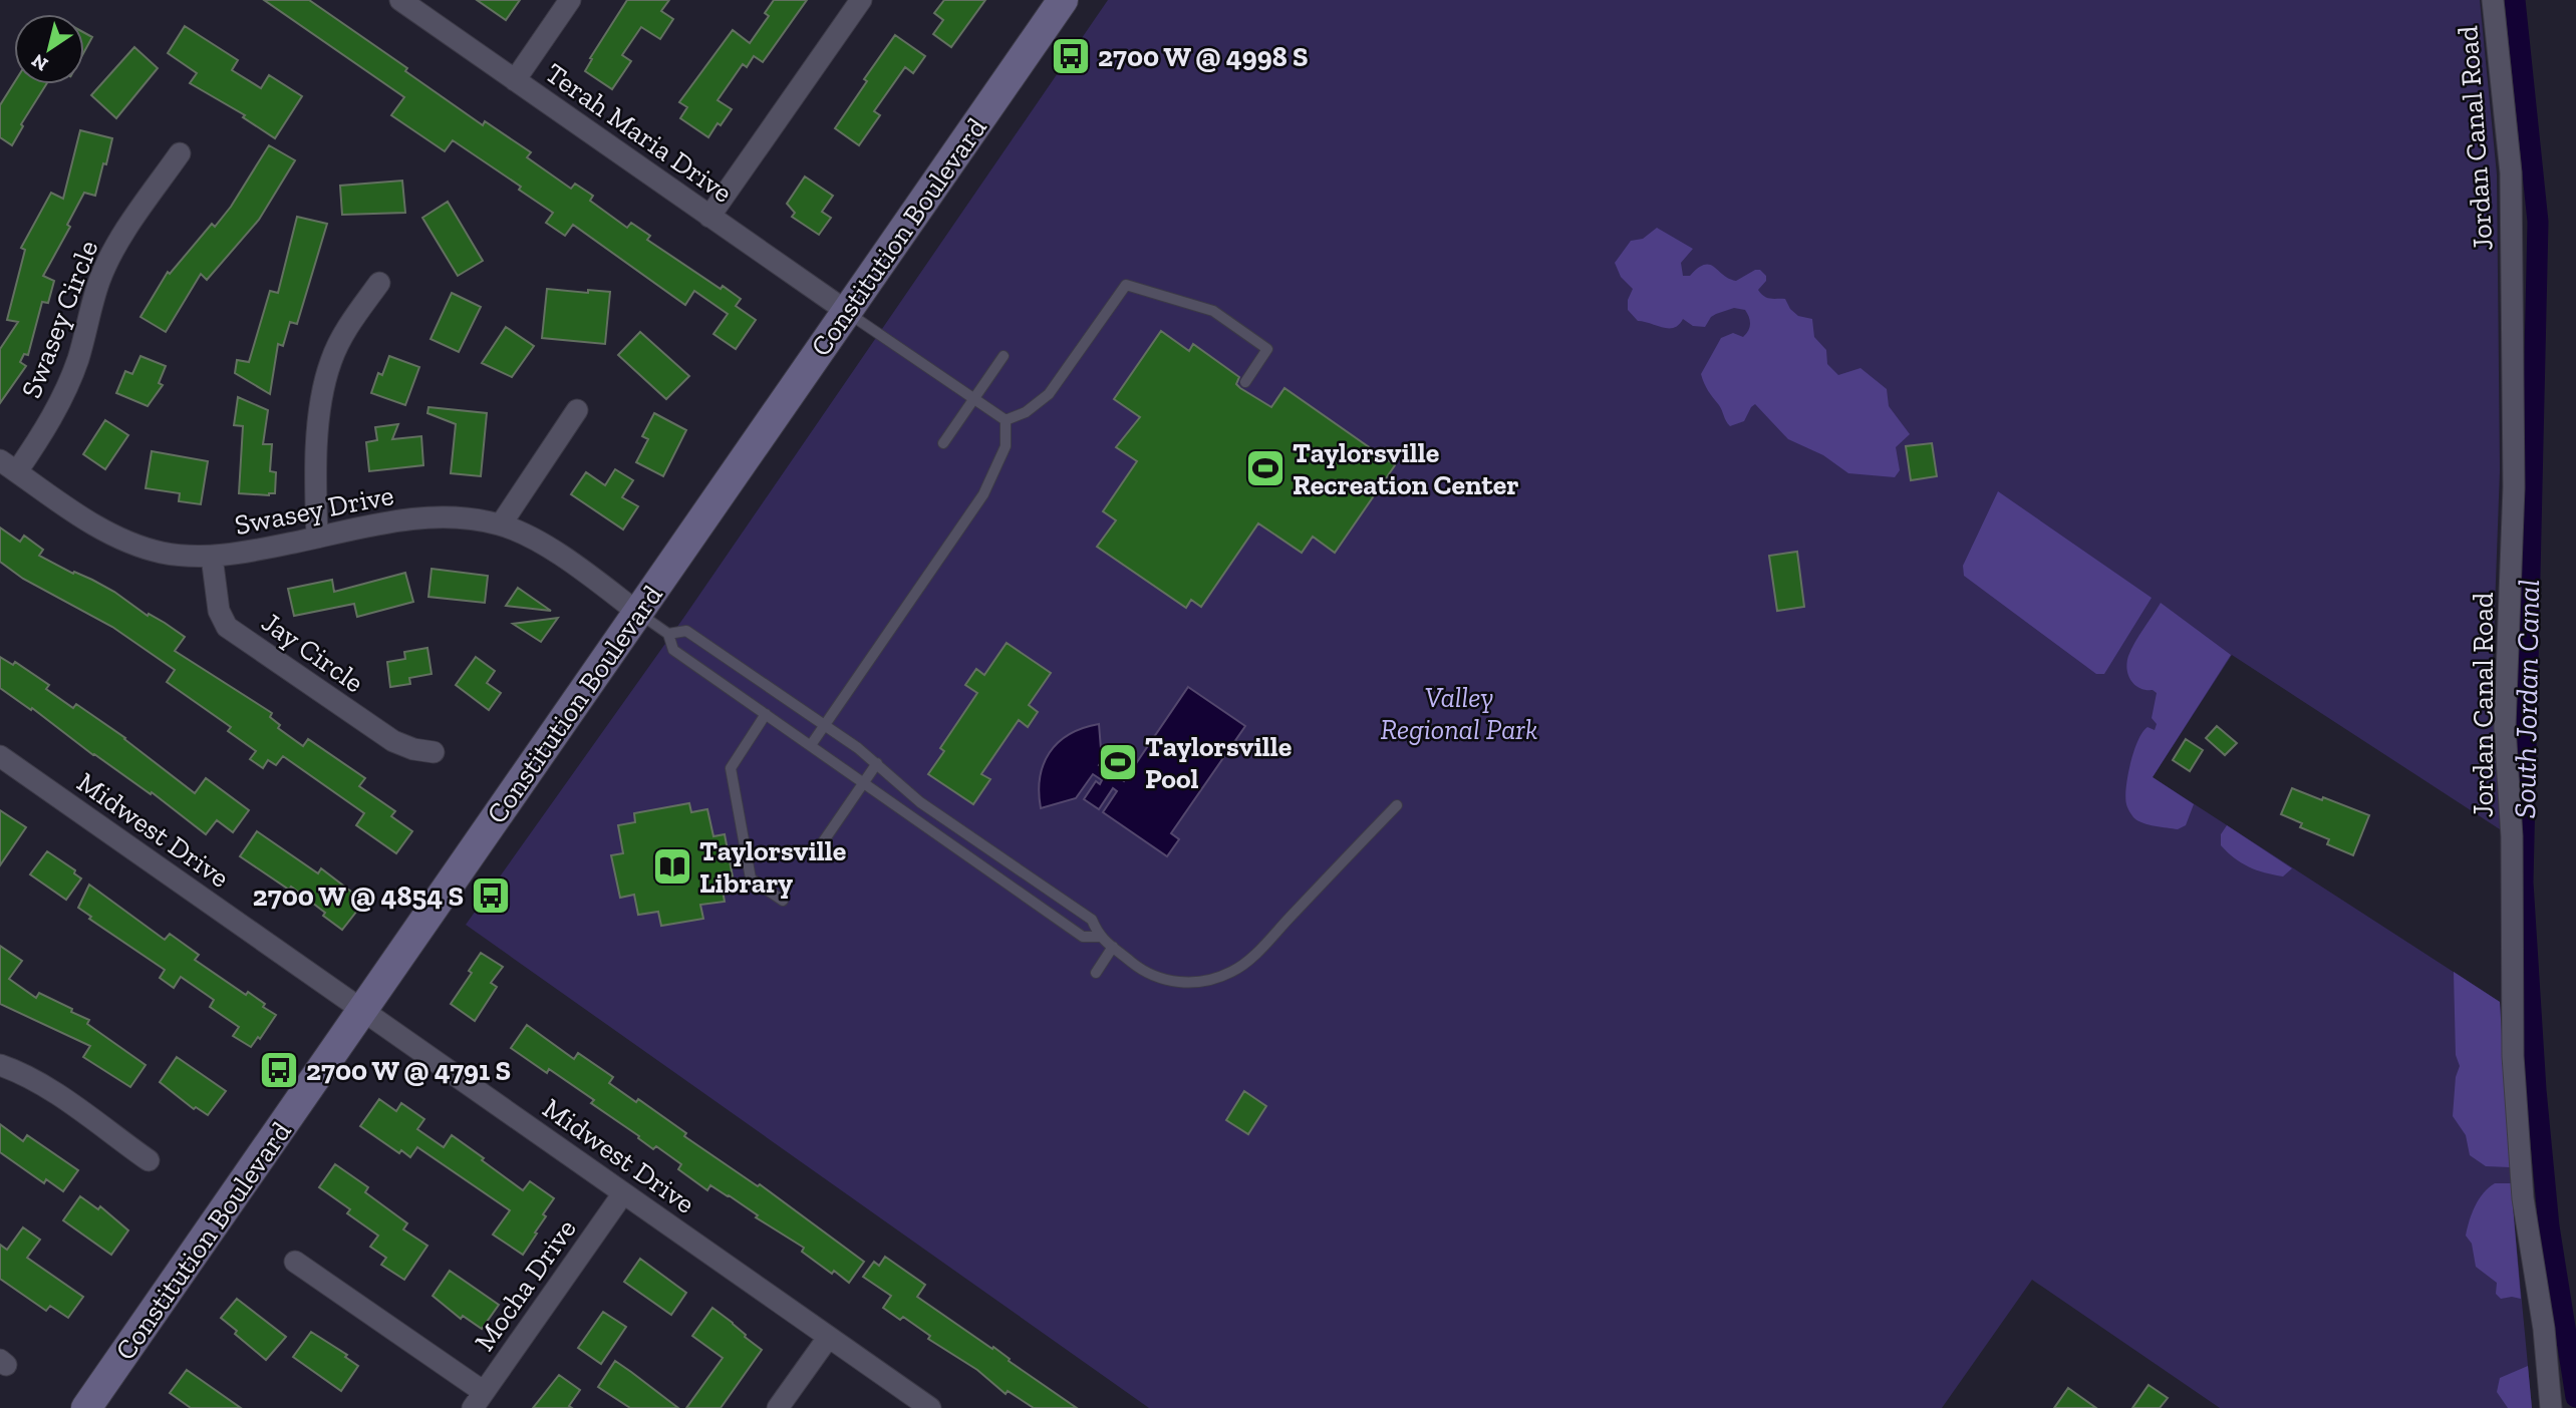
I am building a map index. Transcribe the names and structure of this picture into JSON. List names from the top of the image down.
{
  "streets": {
    "main road": ["Constitution Boulevard"],
    "street": [
      "Terah Maria Drive",
      "Jordan Canal Road",
      "Swasey Circle",
      "Swasey Drive",
      "Jay Circle",
      "Midwest Drive",
      "Mocha Drive"
    ]
  },
  "crossings": [
    ["Terah Maria Drive", "Constitution Boulevard"],
    ["Constitution Boulevard", "Swasey Drive"],
    ["Constitution Boulevard", "Midwest Drive"],
    ["Swasey Circle", "Swasey Drive"],
    ["Swasey Drive", "Jay Circle"],
    ["Midwest Drive", "Mocha Drive"]
  ],
  "water": ["South Jordan Canal"],
  "parks": ["Valley Regional Park"],
  "places": {
    "bus stop": ["2700 W @ 4998 S", "2700 W @ 4854 S", "2700 W @ 4791 S"],
    "sports": ["Taylorsville Recreation Center", "Taylorsville Pool"],
    "library": ["Taylorsville Library"]
  },
  "north": "bottom left"
}
